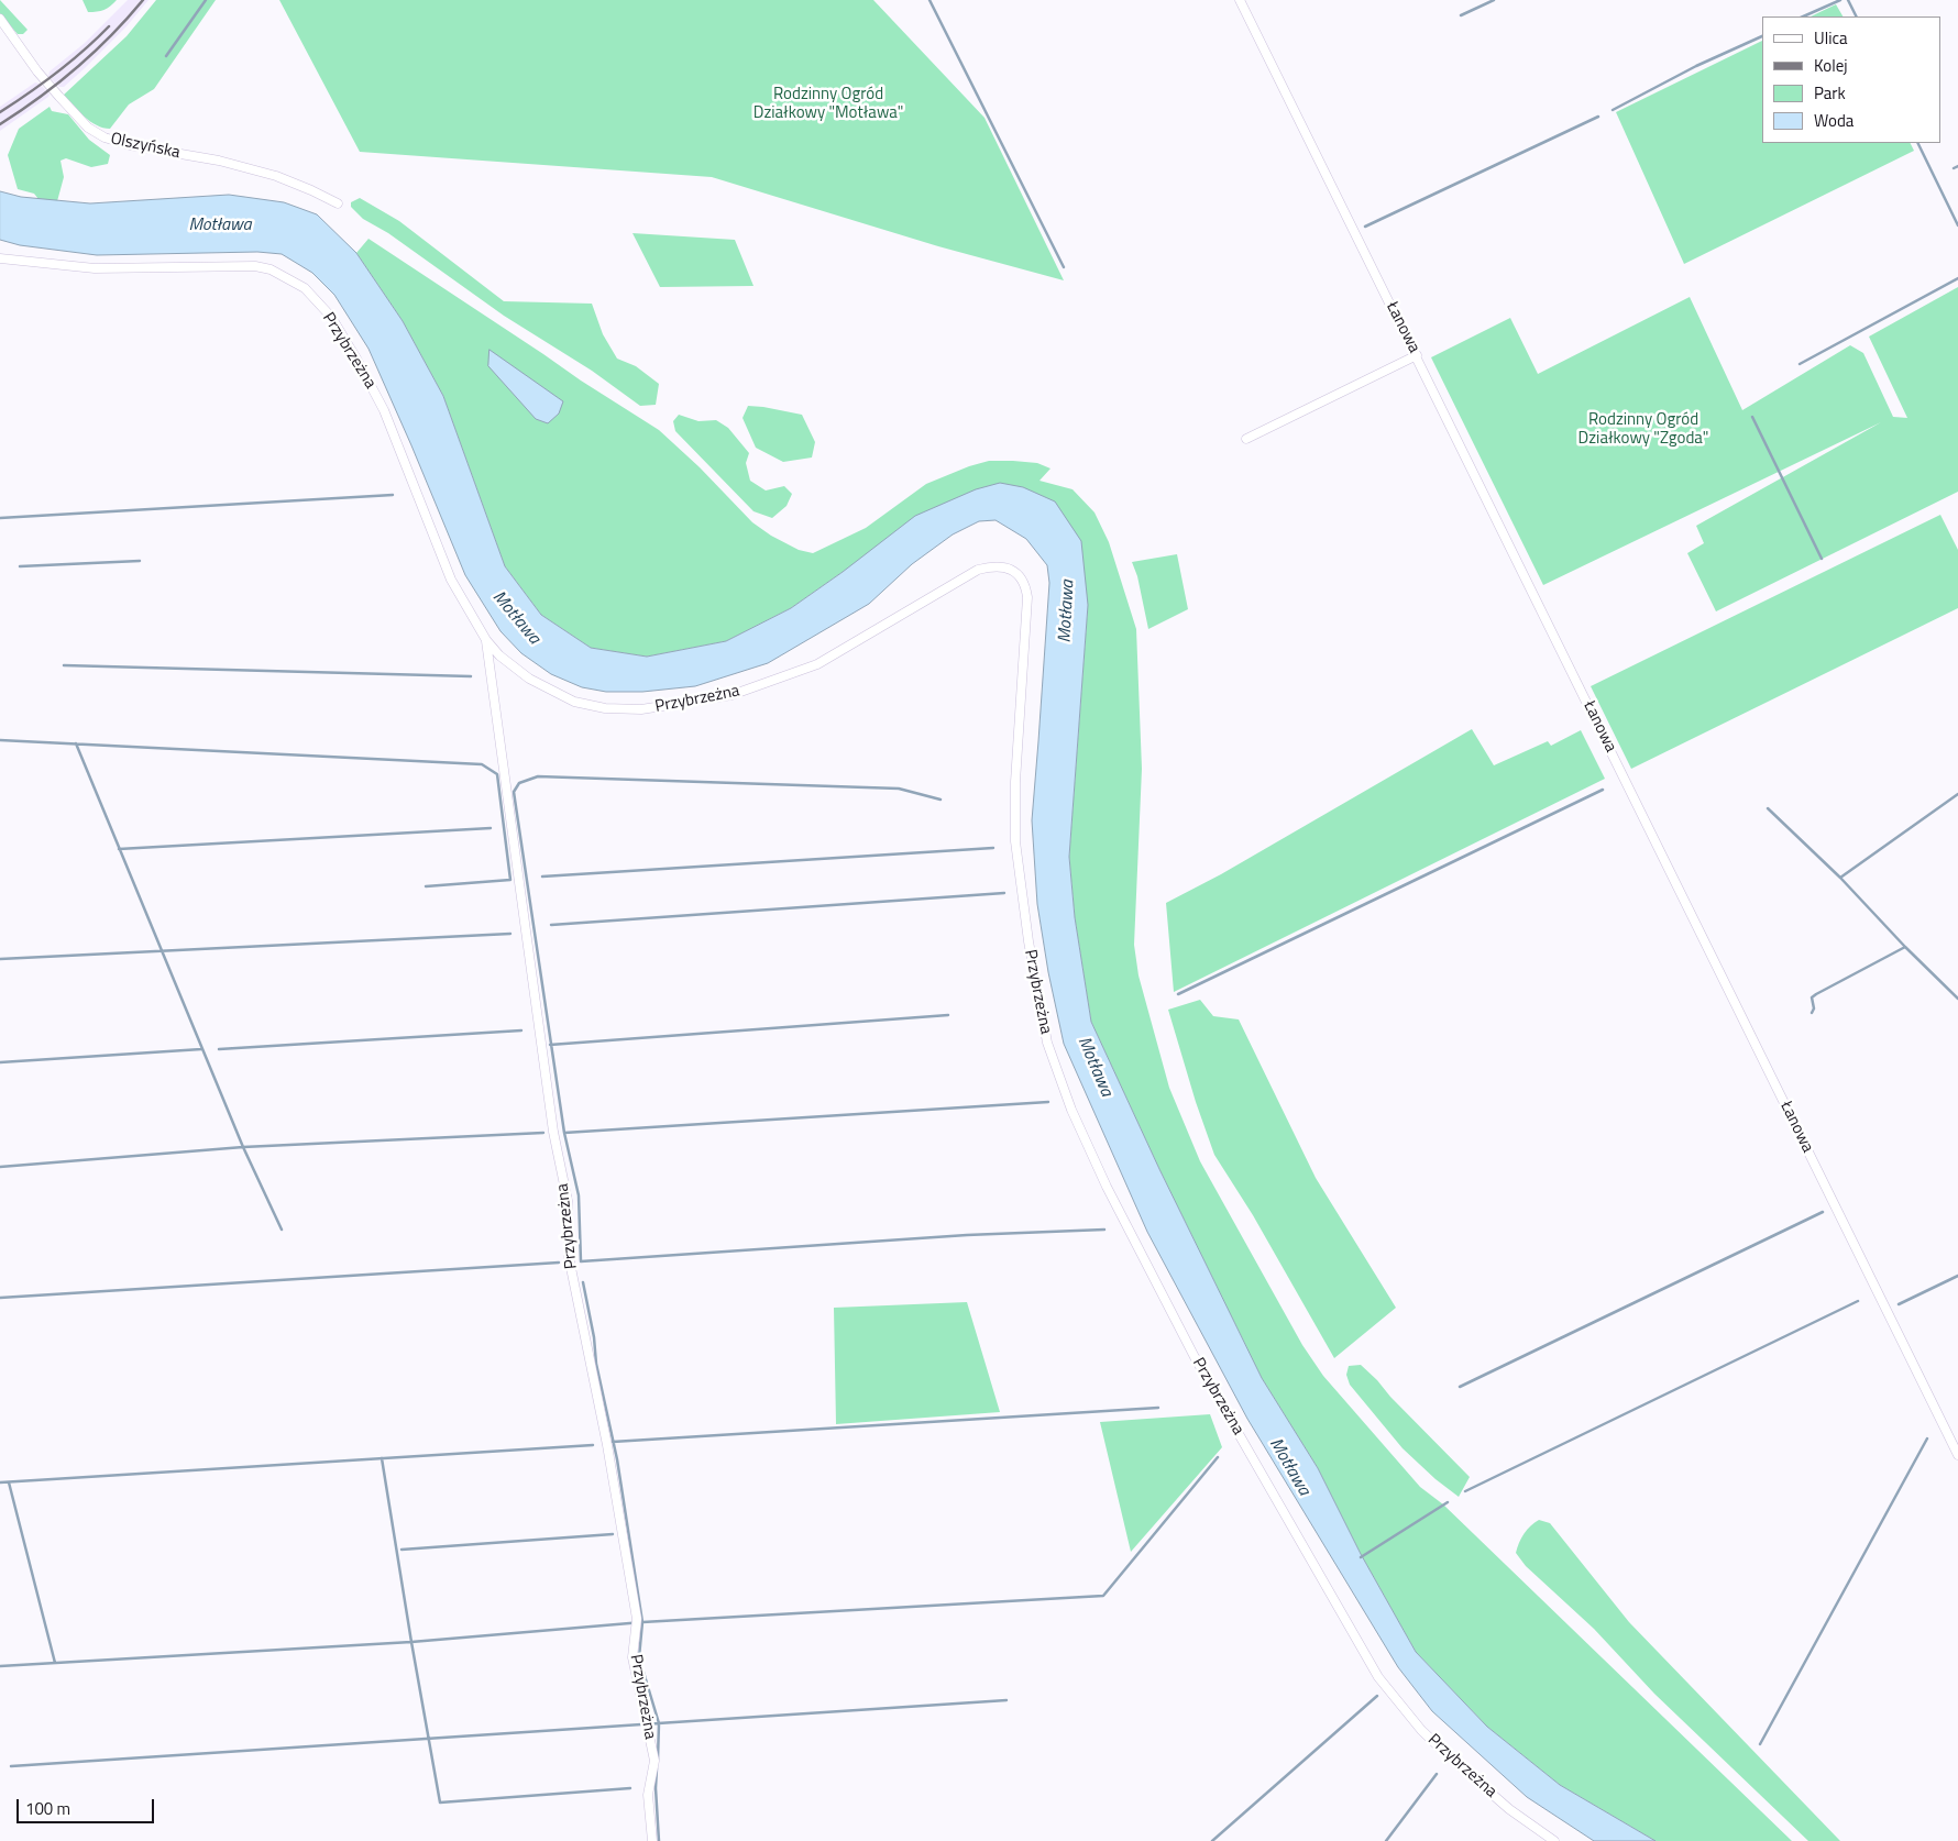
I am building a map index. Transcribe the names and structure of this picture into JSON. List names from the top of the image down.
{
  "streets": {
    "street": ["Olszyńska", "Łanowa", "Przybrzeżna"]
  },
  "water": ["Motława"],
  "parks": ["Rodzinny Ogród Działkowy \"Motława\"", "Rodzinny Ogród Działkowy \"Zgoda\""],
  "legend": [
    "Ulica",
    "Kolej",
    "Park",
    "Woda"
  ],
  "scale_bar": "100 m"
}
